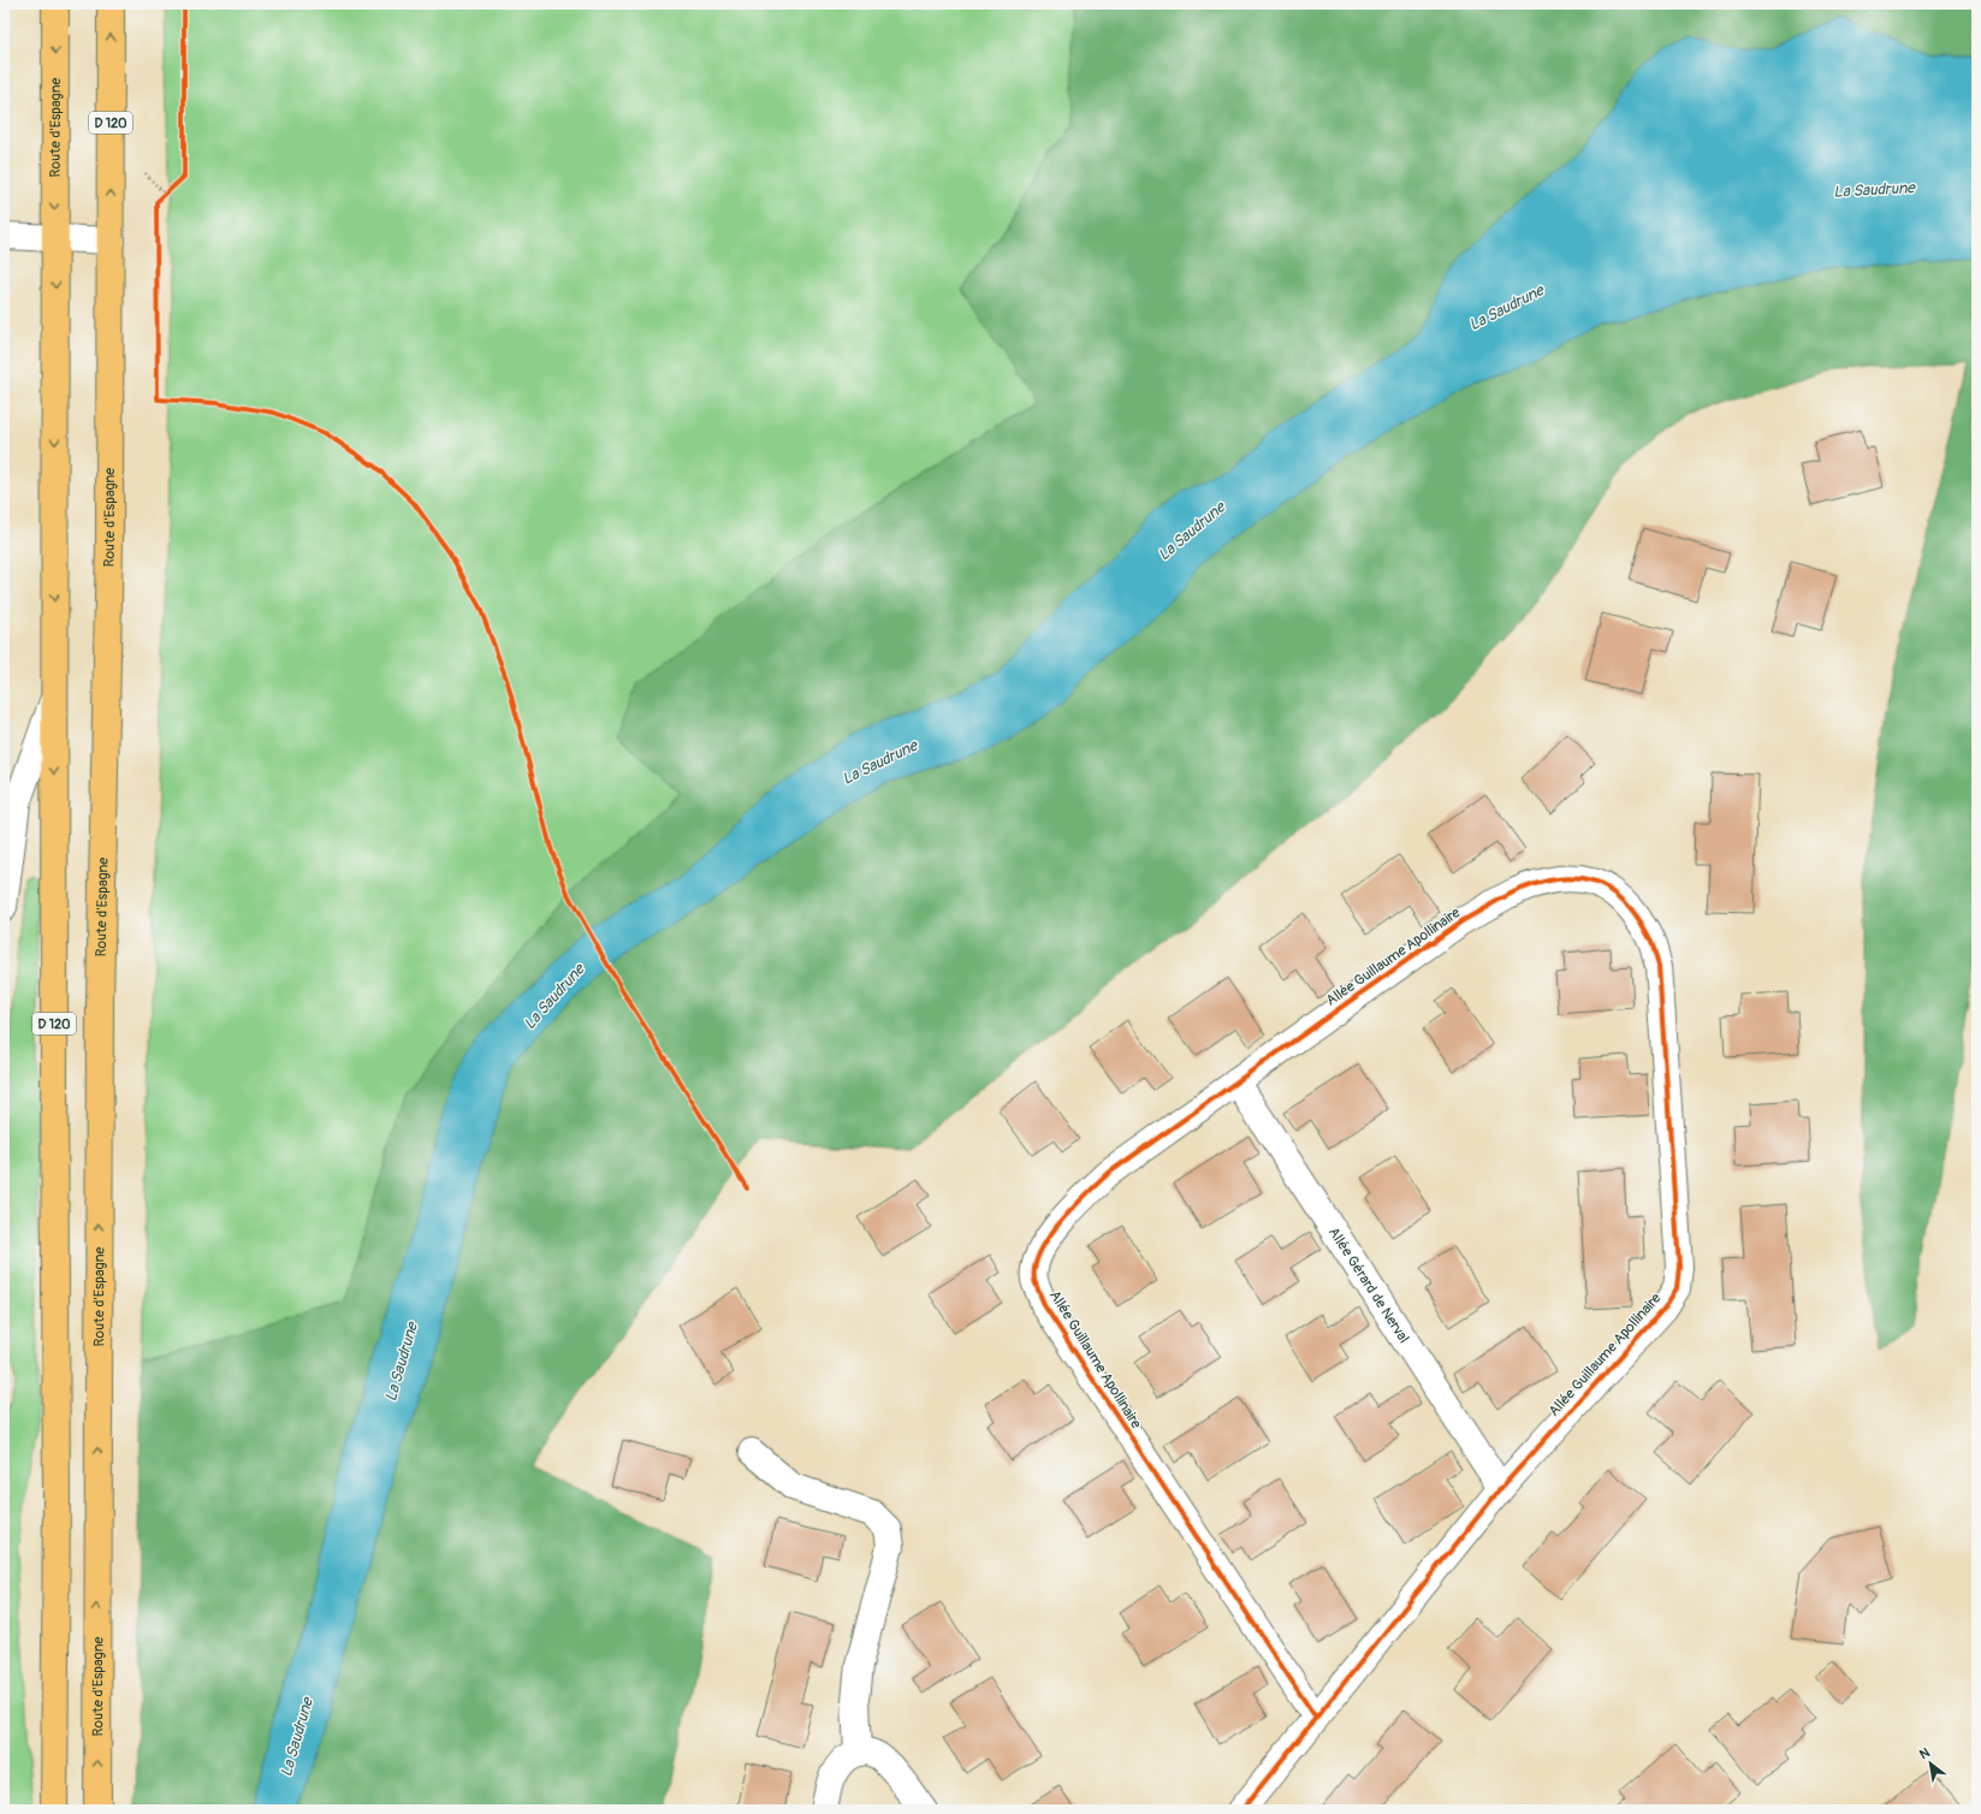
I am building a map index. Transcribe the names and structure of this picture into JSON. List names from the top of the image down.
{
  "streets": {
    "main road": ["D 120", "Route d'Espagne"],
    "street": ["Allée Guillaume Apollinaire", "Allée Gérard de Nerval"]
  },
  "crossings": [
    ["Allée Guillaume Apollinaire", "Allée Gérard de Nerval"]
  ],
  "water": ["La Saudrune"],
  "north": "top left"
}
